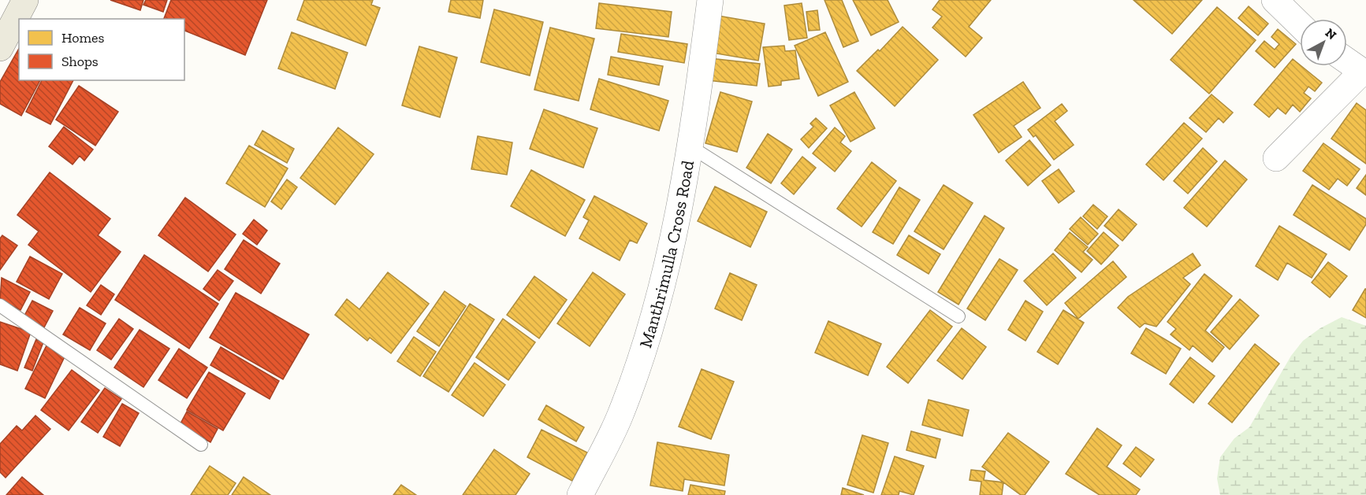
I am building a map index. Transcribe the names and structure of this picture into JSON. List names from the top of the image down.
{
  "streets": {
    "street": ["Manthrimulla Cross Road"]
  },
  "legend": ["Homes", "Shops"],
  "north": "top right"
}
